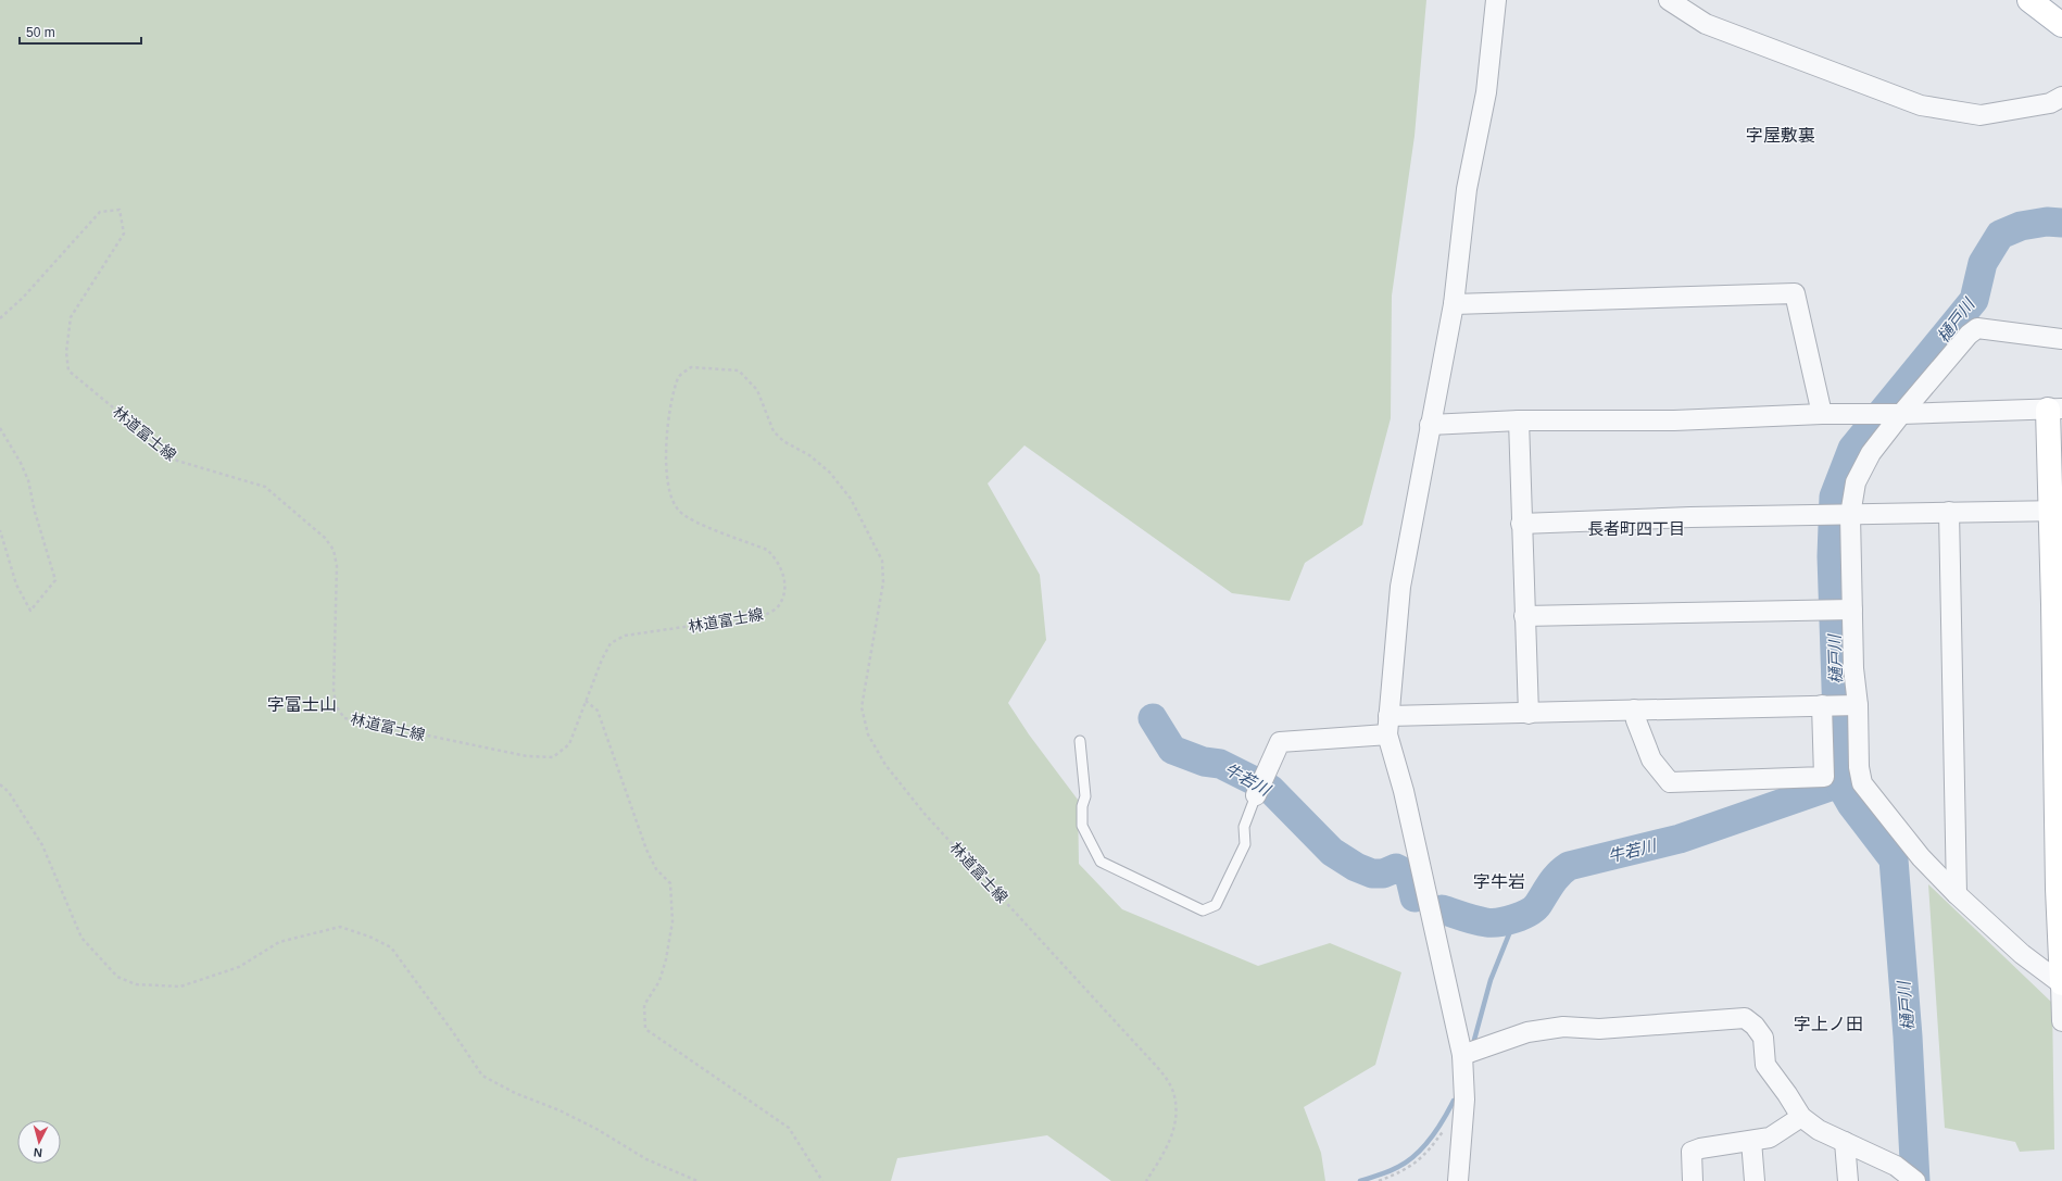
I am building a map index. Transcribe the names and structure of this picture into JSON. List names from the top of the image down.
{
  "streets": {
    "path": ["林道富士線"]
  },
  "districts": [
    "字屋敷裏",
    "長者町四丁目",
    "字富士山",
    "字牛岩",
    "字上ノ田"
  ],
  "water": ["樋戸川", "牛若川"],
  "scale_bar": "50 m",
  "north": "bottom"
}
